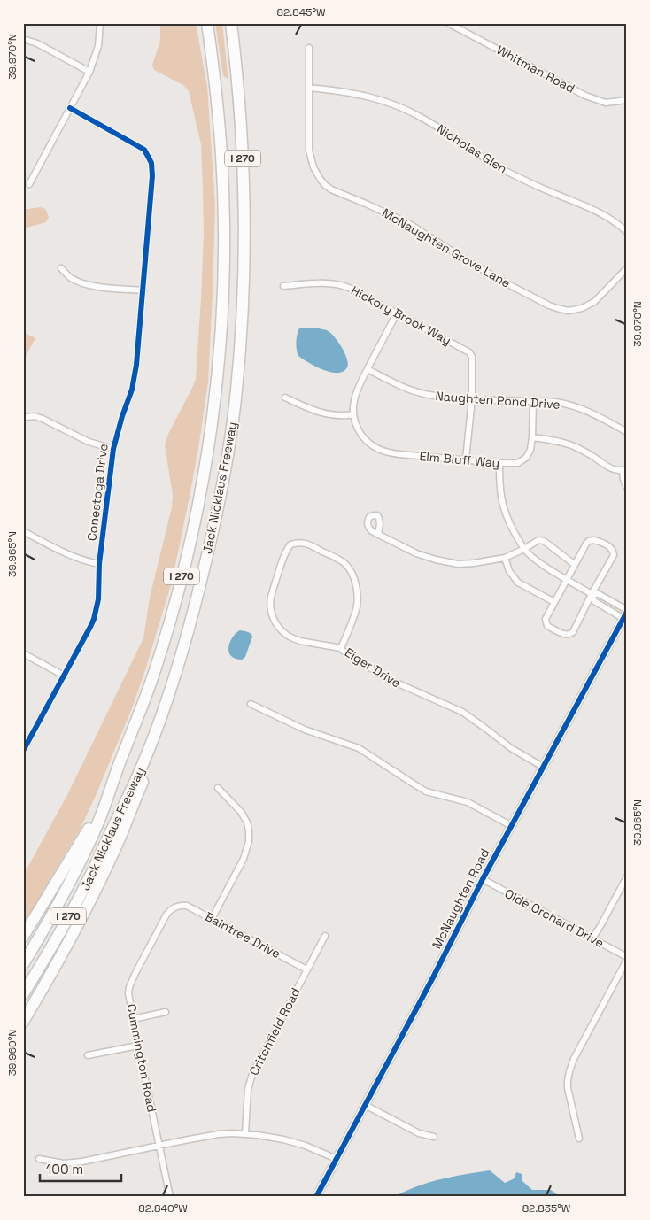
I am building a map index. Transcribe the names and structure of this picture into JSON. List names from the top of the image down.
{
  "streets": {
    "highway": ["I 270", "Jack Nicklaus Freeway"],
    "street": [
      "Whitman Road",
      "Nicholas Glen",
      "McNaughten Grove Lane",
      "Hickory Brook Way",
      "Naughten Pond Drive",
      "Elm Bluff Way",
      "Conestoga Drive",
      "Eiger Drive",
      "McNaughten Road",
      "Olde Orchard Drive",
      "Baintree Drive",
      "Critchfield Road",
      "Cummington Road"
    ]
  },
  "crossings": [
    ["Nicholas Glen", "McNaughten Grove Lane"],
    ["Hickory Brook Way", "Naughten Pond Drive"],
    ["Naughten Pond Drive", "Elm Bluff Way"],
    ["Eiger Drive", "McNaughten Road"],
    ["McNaughten Road", "Olde Orchard Drive"],
    ["Baintree Drive", "Critchfield Road"],
    ["Baintree Drive", "Cummington Road"]
  ],
  "scale_bar": "100 m",
  "coordinates": [
    "82.845°W",
    "39.970°N",
    "39.965°N",
    "39.960°N",
    "82.840°W",
    "82.835°W"
  ]
}
